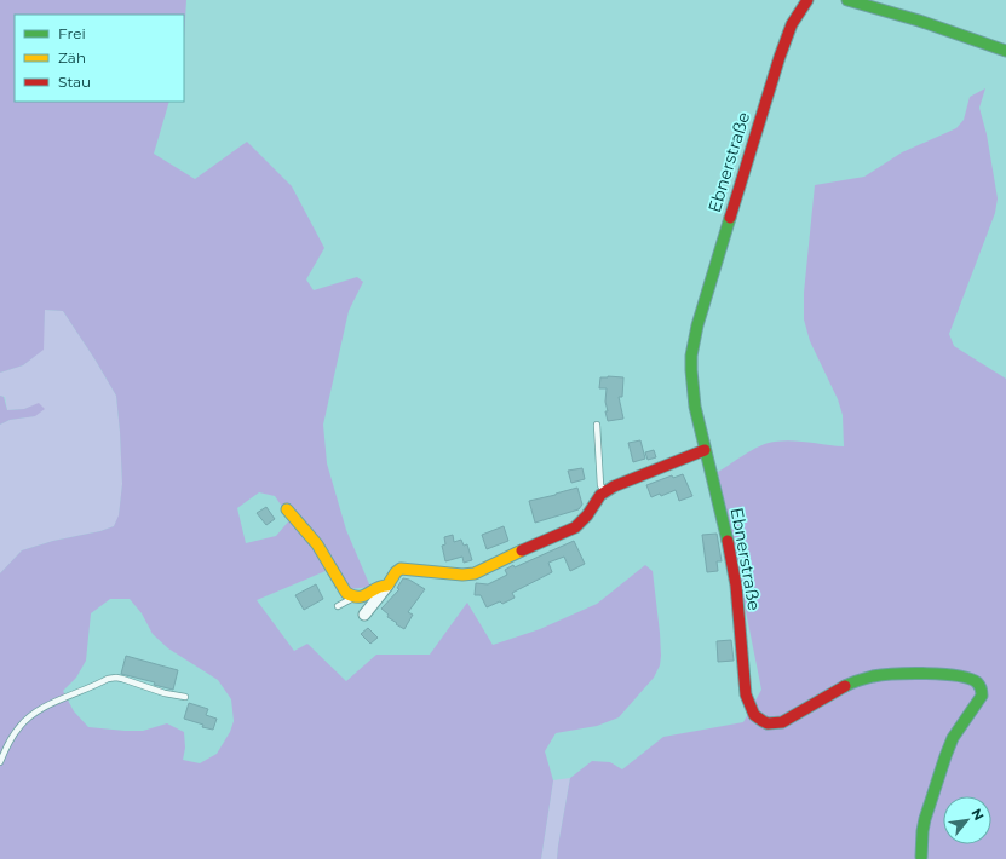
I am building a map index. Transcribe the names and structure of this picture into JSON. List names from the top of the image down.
{
  "streets": {
    "street": ["Ebnerstraße"]
  },
  "legend": ["Frei", "Zäh", "Stau"],
  "north": "top right"
}
